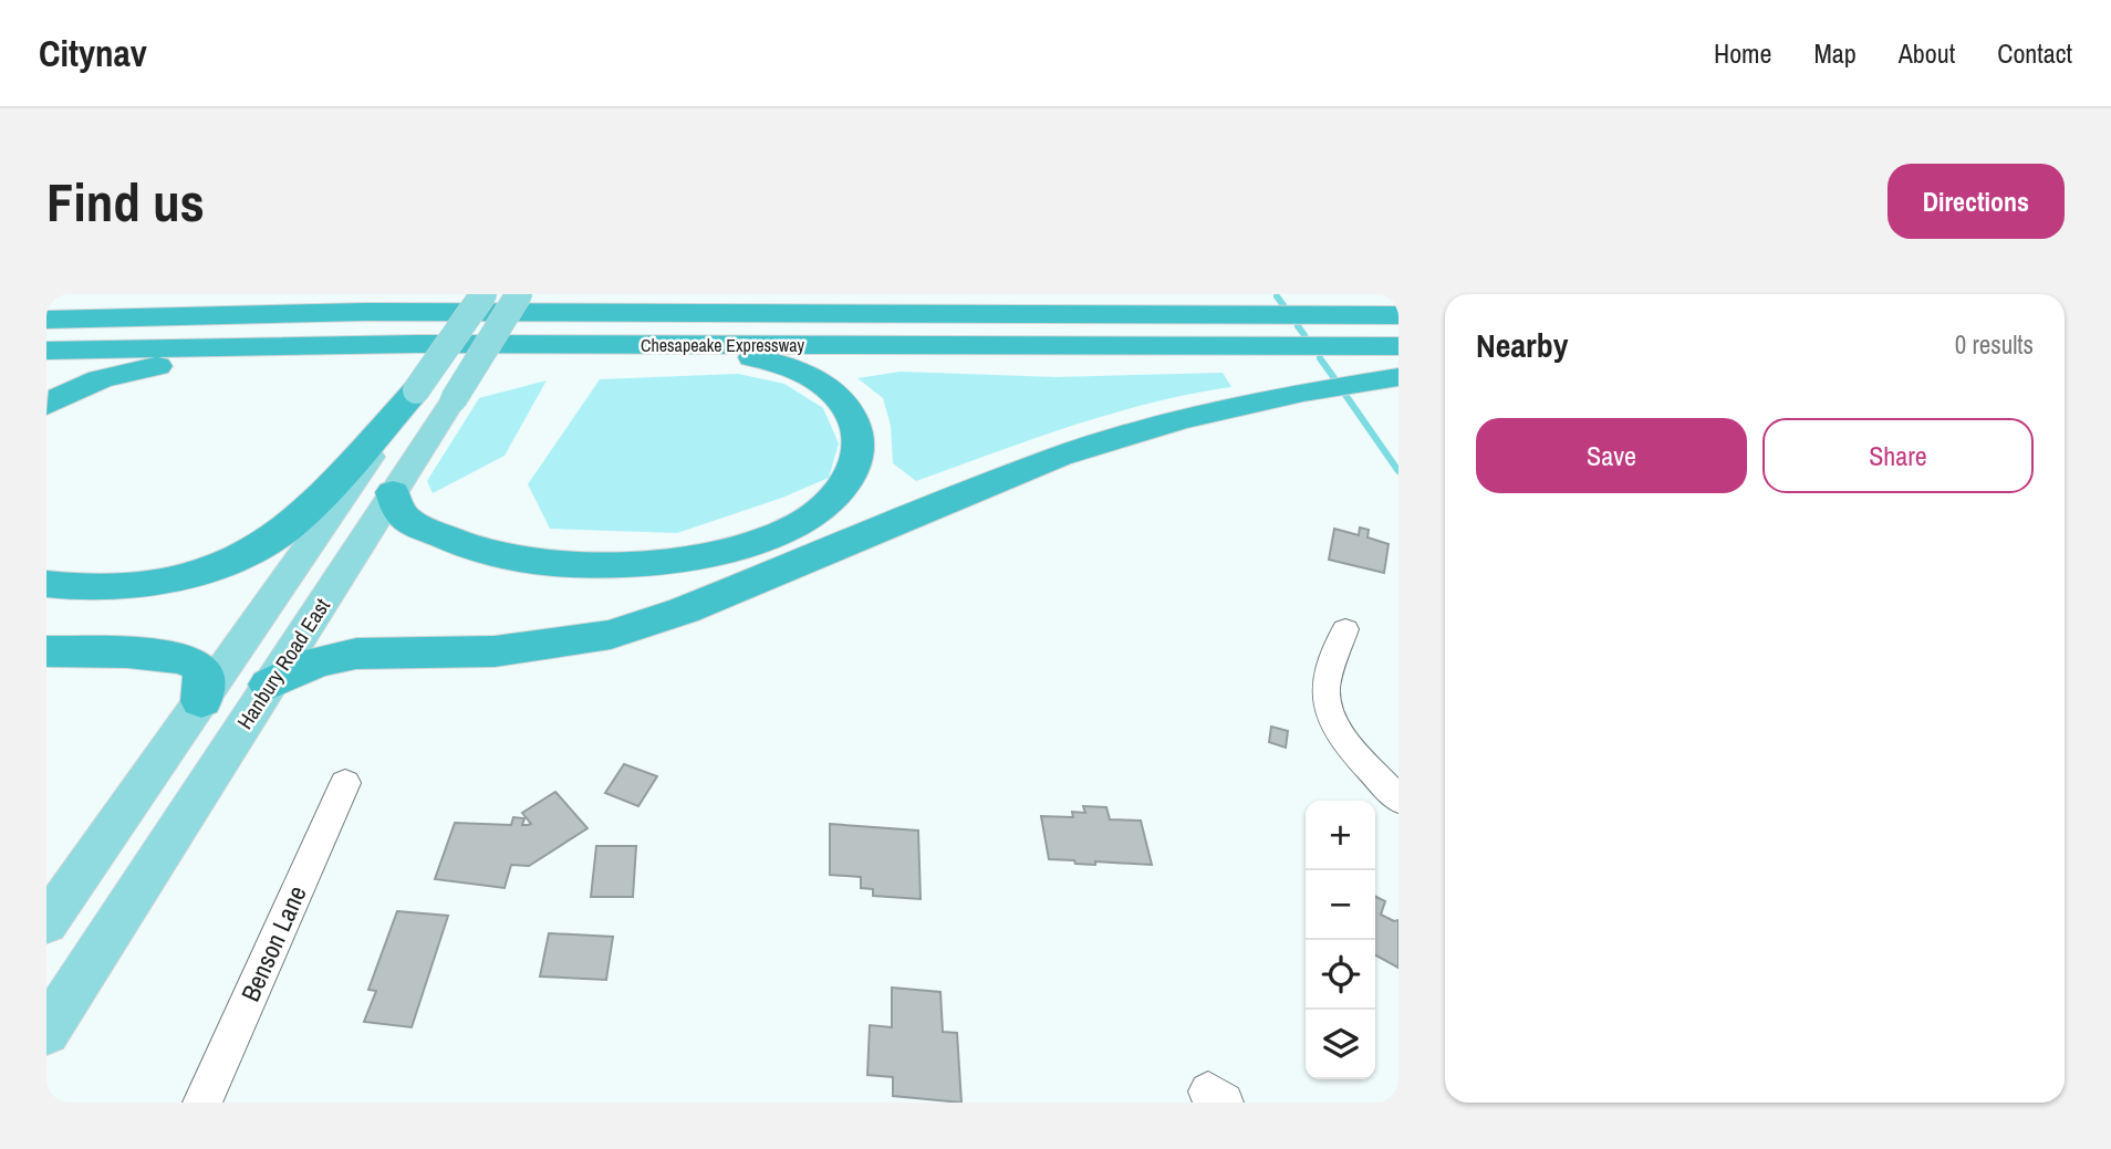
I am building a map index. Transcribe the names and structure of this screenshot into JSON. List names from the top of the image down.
{
  "streets": {
    "highway": ["Chesapeake Expressway"],
    "main road": ["Hanbury Road East"],
    "street": ["Benson Lane"]
  },
  "page": {
    "header": "Citynav",
    "nav": [
      "Home",
      "Map",
      "About",
      "Contact"
    ],
    "buttons": [
      "Directions",
      ["Save", "Share"]
    ],
    "title": "Find us",
    "heading": ["Nearby", "0 results"],
    "map_buttons": ["+", "−"]
  }
}
